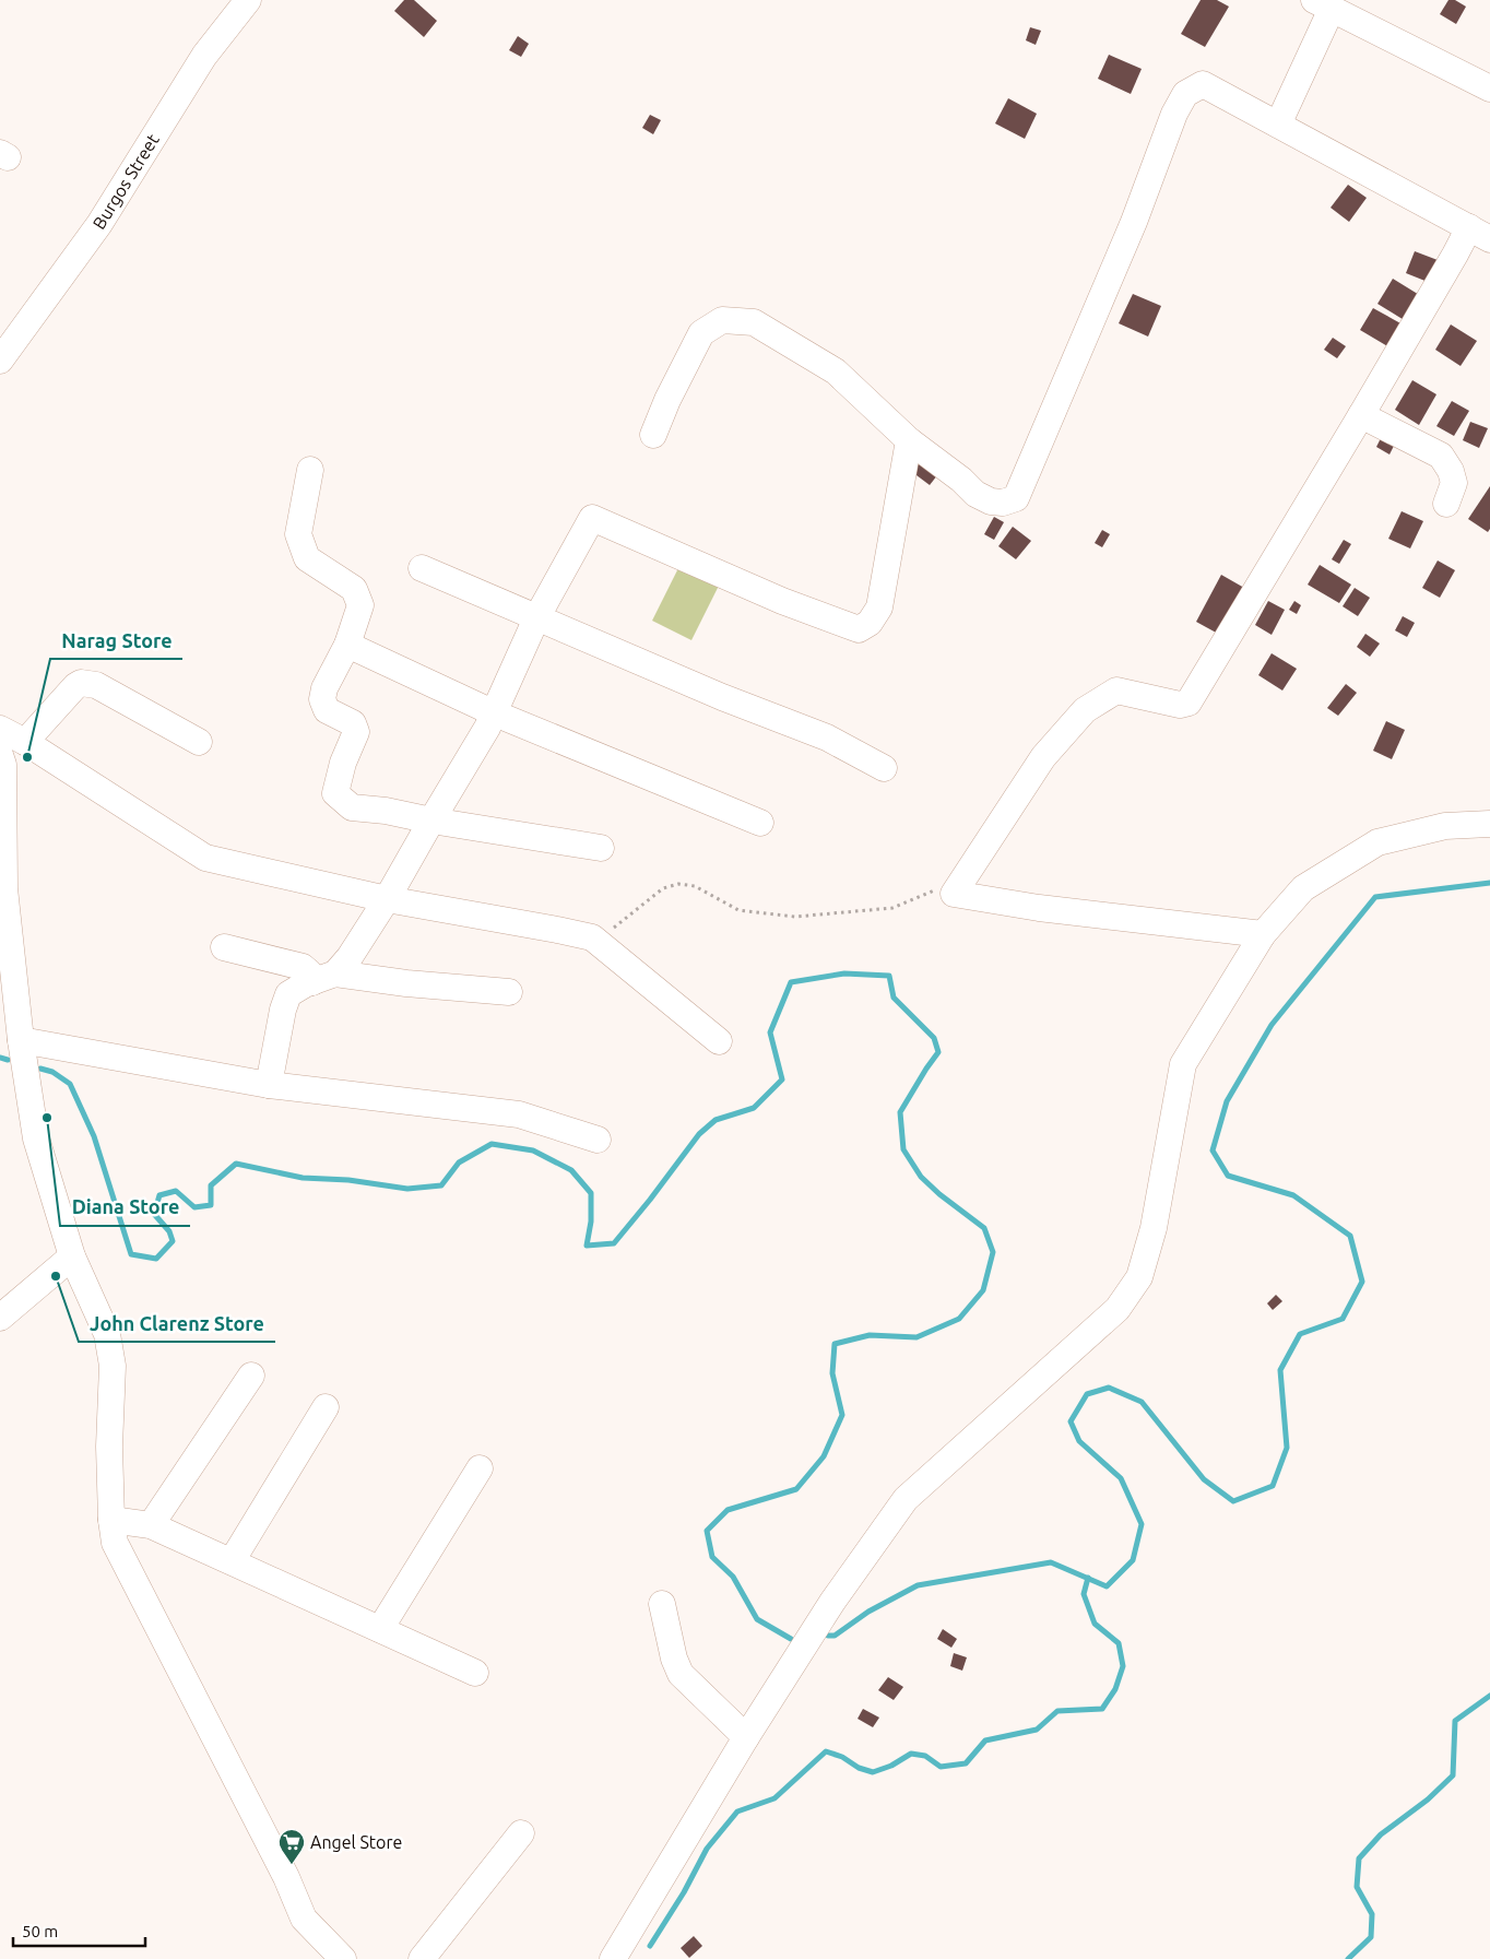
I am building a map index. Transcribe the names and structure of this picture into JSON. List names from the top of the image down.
{
  "streets": {
    "street": ["Burgos Street"]
  },
  "places": {
    "other": ["Narag Store", "Diana Store", "John Clarenz Store"],
    "supermarket": ["Angel Store"]
  },
  "scale_bar": "50 m"
}
